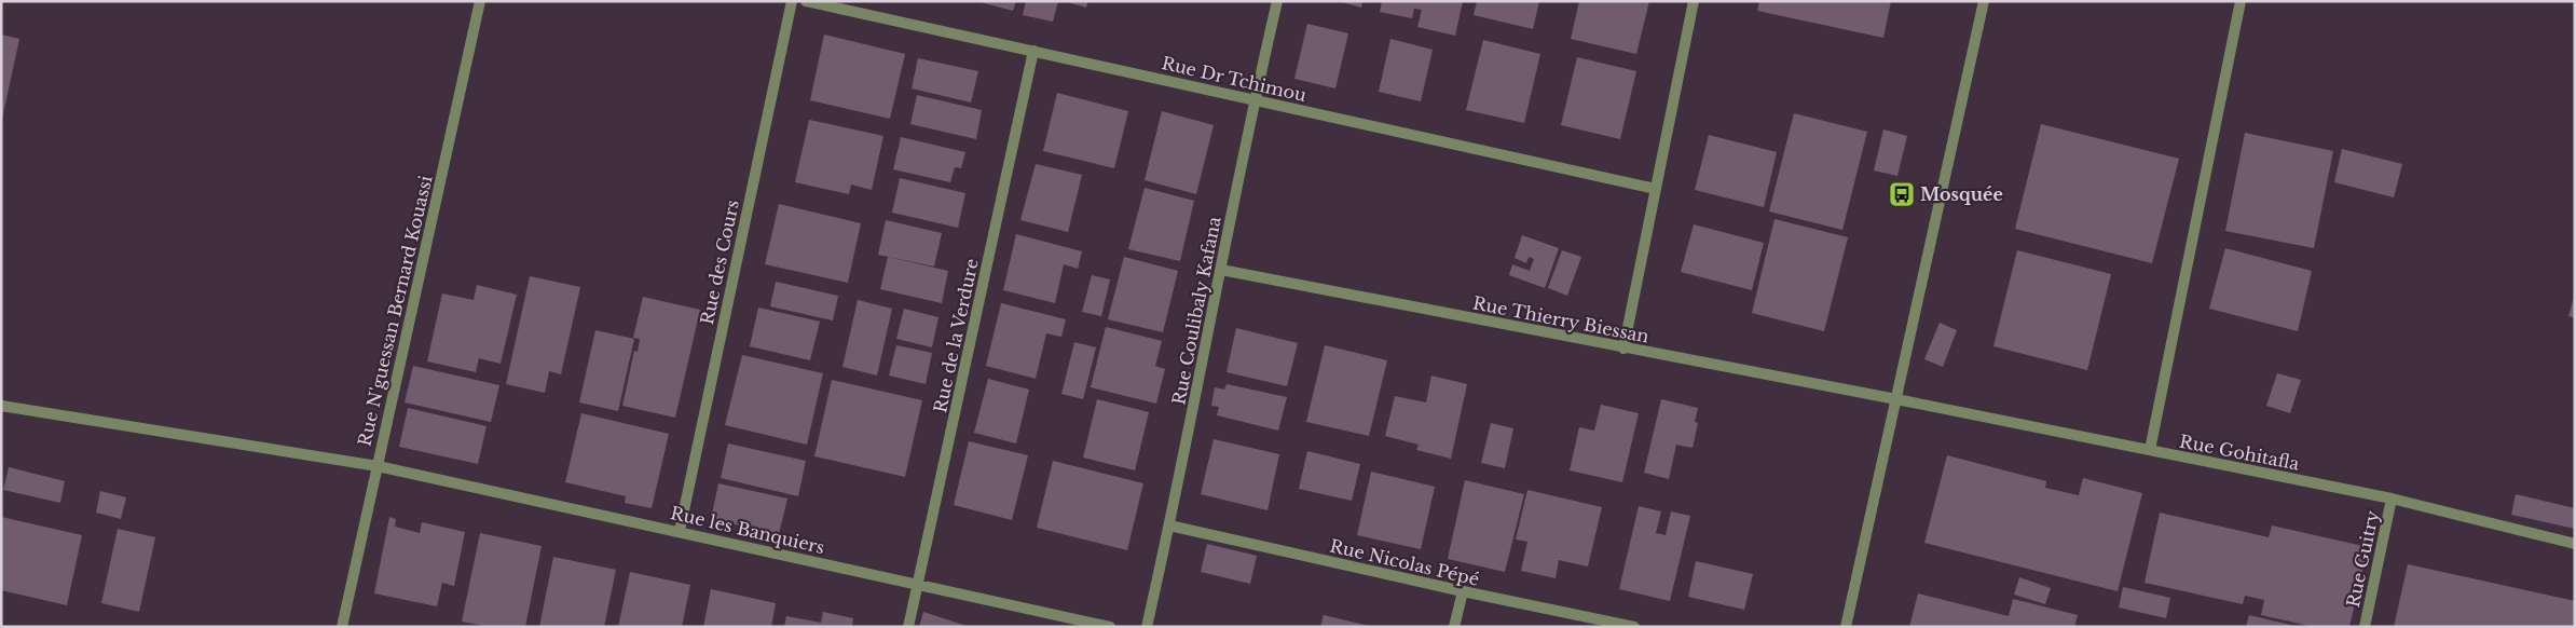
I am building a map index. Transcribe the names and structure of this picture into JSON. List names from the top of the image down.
{
  "streets": {
    "street": [
      "Rue Dr Tchimou",
      "Rue des Cours",
      "Rue N'guessan Bernard Kouassi",
      "Rue Coulibaly Kafana",
      "Rue Thierry Biessan",
      "Rue de la Verdure",
      "Rue Gohitafla",
      "Rue les Banquiers",
      "Rue Guitry",
      "Rue Nicolas Pépé"
    ]
  },
  "crossings": [
    ["Rue Dr Tchimou", "Rue Coulibaly Kafana"],
    ["Rue Dr Tchimou", "Rue de la Verdure"],
    ["Rue des Cours", "Rue les Banquiers"],
    ["Rue N'guessan Bernard Kouassi", "Rue les Banquiers"],
    ["Rue Coulibaly Kafana", "Rue Thierry Biessan"],
    ["Rue Coulibaly Kafana", "Rue Nicolas Pépé"],
    ["Rue Thierry Biessan", "Rue Gohitafla"],
    ["Rue de la Verdure", "Rue les Banquiers"],
    ["Rue Gohitafla", "Rue Guitry"]
  ],
  "places": {
    "bus stop": ["Mosquée"]
  }
}
